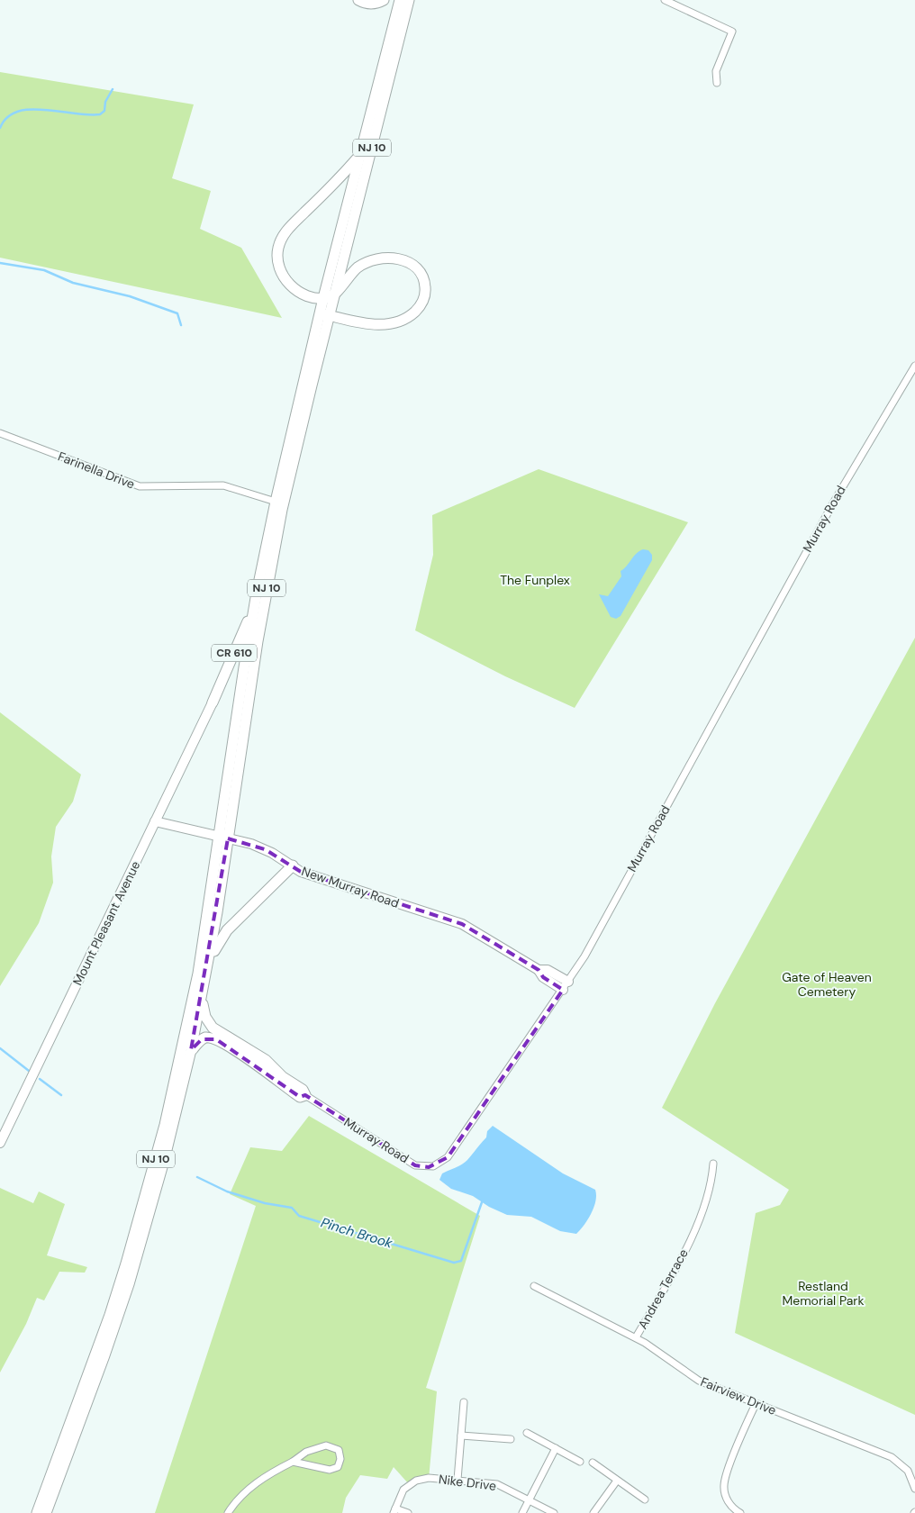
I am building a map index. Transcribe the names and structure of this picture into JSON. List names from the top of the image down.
{
  "streets": {
    "main road": ["NJ 10", "CR 610"],
    "street": [
      "Farinella Drive",
      "Murray Road",
      "New Murray Road",
      "Mount Pleasant Avenue",
      "Andrea Terrace",
      "Fairview Drive",
      "Nike Drive"
    ]
  },
  "crossings": [
    ["NJ 10", "Farinella Drive"],
    ["NJ 10", "CR 610"],
    ["NJ 10", "New Murray Road"],
    ["Murray Road", "New Murray Road"],
    ["CR 610", "Mount Pleasant Avenue"],
    ["New Murray Road", "Mount Pleasant Avenue"],
    ["Andrea Terrace", "Fairview Drive"]
  ],
  "water": ["Pinch Brook"],
  "parks": ["The Funplex", "Gate of Heaven Cemetery", "Restland Memorial Park"]
}
